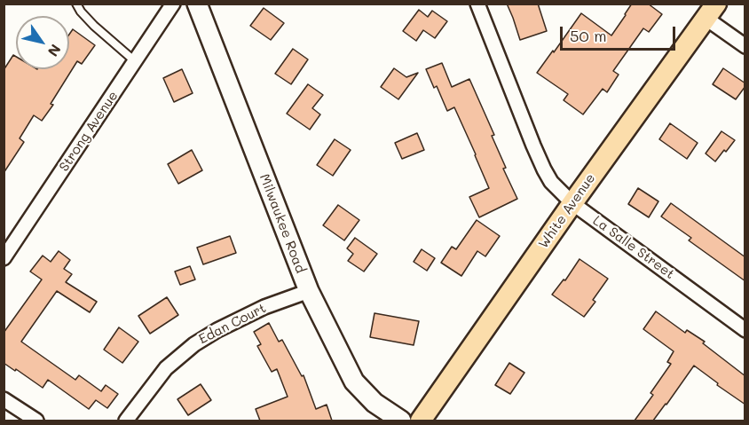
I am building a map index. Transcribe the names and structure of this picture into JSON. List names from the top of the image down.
{
  "streets": {
    "main road": ["White Avenue"],
    "street": [
      "Strong Avenue",
      "Milwaukee Road",
      "La Salle Street",
      "Edan Court"
    ]
  },
  "crossings": [
    ["White Avenue", "La Salle Street"],
    ["Milwaukee Road", "Edan Court"]
  ],
  "scale_bar": "50 m",
  "north": "bottom right"
}
